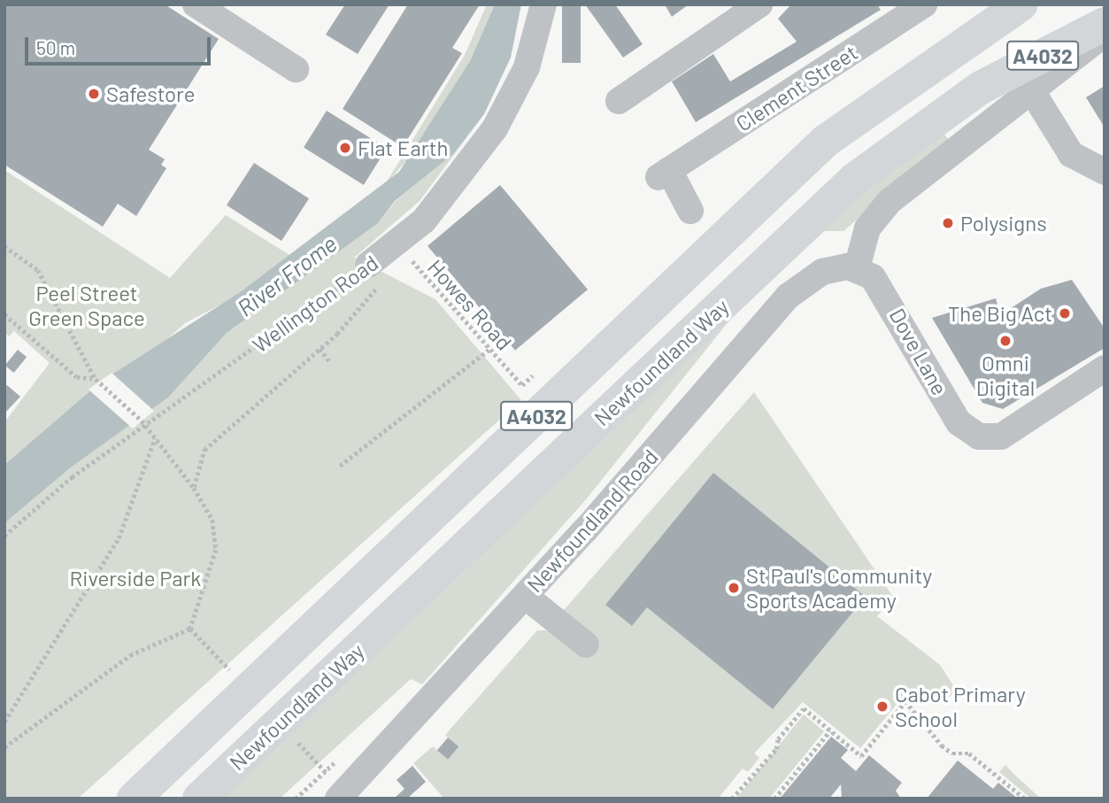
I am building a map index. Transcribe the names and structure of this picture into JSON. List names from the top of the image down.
{
  "streets": {
    "highway": ["A4032", "Newfoundland Way"],
    "street": [
      "Clement Street",
      "Wellington Road",
      "Dove Lane",
      "Newfoundland Road"
    ],
    "path": ["Howes Road"]
  },
  "crossings": [
    ["Wellington Road", "Howes Road"],
    ["Dove Lane", "Newfoundland Road"]
  ],
  "water": ["River Frome"],
  "parks": ["Peel Street Green Space", "Riverside Park"],
  "places": [
    "Safestore",
    "Flat Earth",
    "Polysigns",
    "The Big Act",
    "Omni Digital",
    "St Paul's Community Sports Academy",
    "Cabot Primary School"
  ],
  "scale_bar": "50 m"
}
